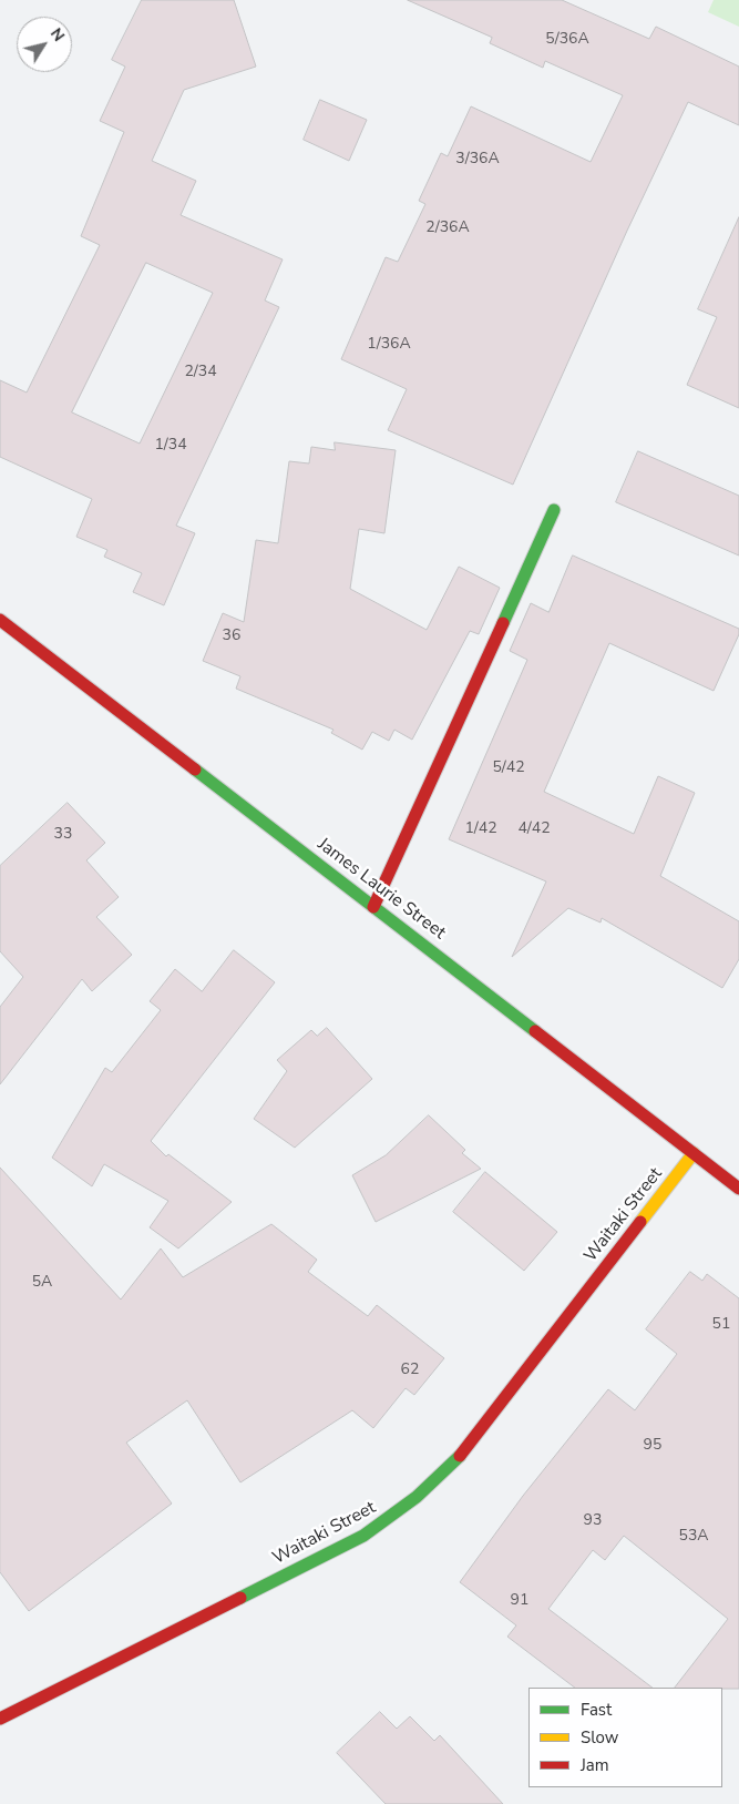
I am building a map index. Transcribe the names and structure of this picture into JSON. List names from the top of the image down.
{
  "streets": {
    "street": ["James Laurie Street", "Waitaki Street"]
  },
  "crossings": [
    ["James Laurie Street", "Waitaki Street"]
  ],
  "house_numbers": [
    "5/36A",
    "3/36A",
    "2/36A",
    "1/36A",
    "2/34",
    "1/34",
    "36",
    "5/42",
    "1/42",
    "4/42",
    "33",
    "5A",
    "51",
    "62",
    "95",
    "93",
    "53A",
    "91"
  ],
  "legend": ["Fast", "Slow", "Jam"],
  "north": "top right"
}
